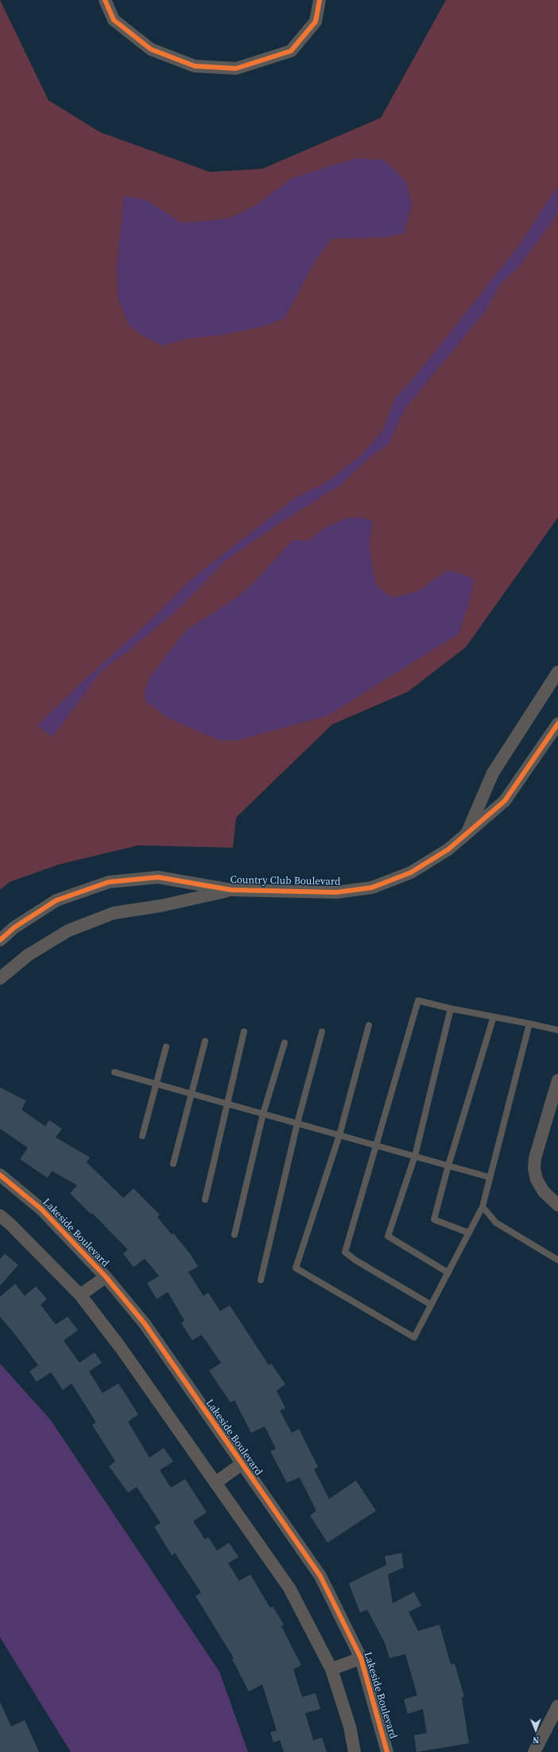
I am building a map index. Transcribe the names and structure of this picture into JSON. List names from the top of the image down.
{
  "streets": {
    "street": ["Country Club Boulevard", "Lakeside Boulevard"]
  },
  "north": "bottom"
}
